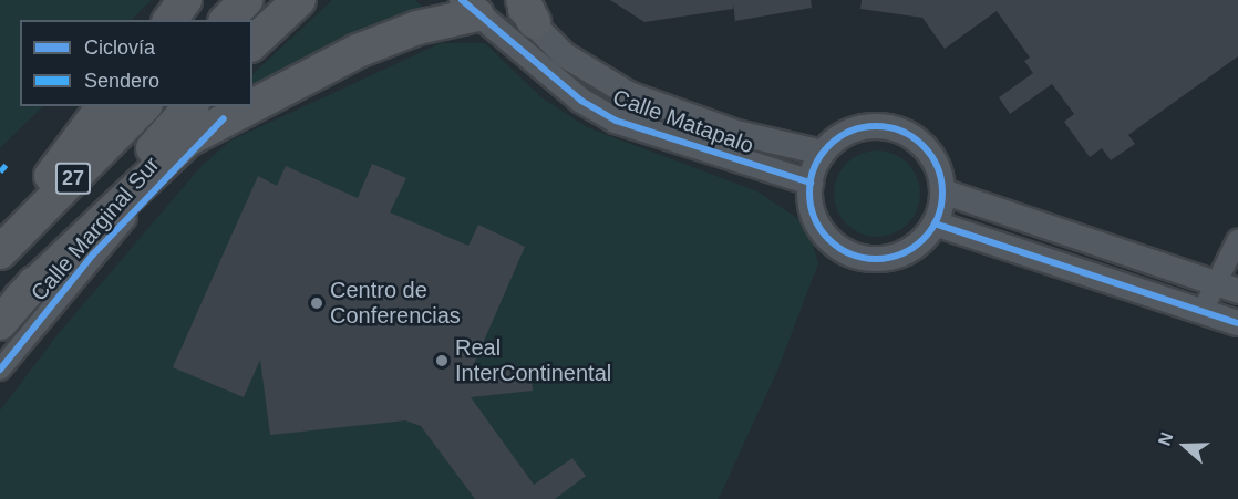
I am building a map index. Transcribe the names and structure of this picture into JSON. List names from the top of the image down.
{
  "streets": {
    "highway": ["27"],
    "street": ["Calle Matapalo", "Calle Marginal Sur"]
  },
  "places": ["Centro de Conferencias", "Real InterContinental"],
  "legend": ["Ciclovía", "Sendero"],
  "north": "left"
}
